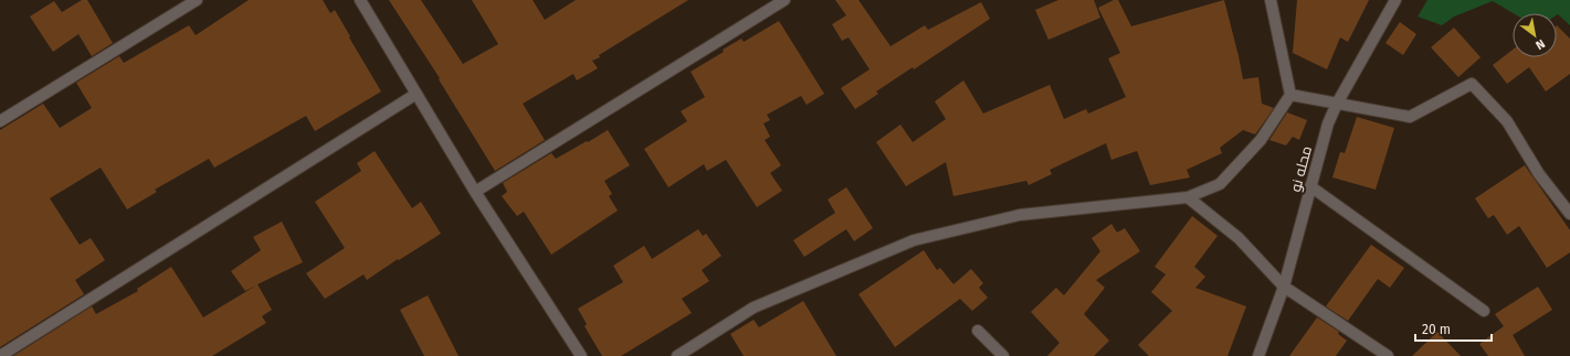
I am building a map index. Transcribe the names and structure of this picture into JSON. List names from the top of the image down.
{
  "streets": {
    "street": ["محله نو"]
  },
  "scale_bar": "20 m",
  "north": "bottom right"
}
